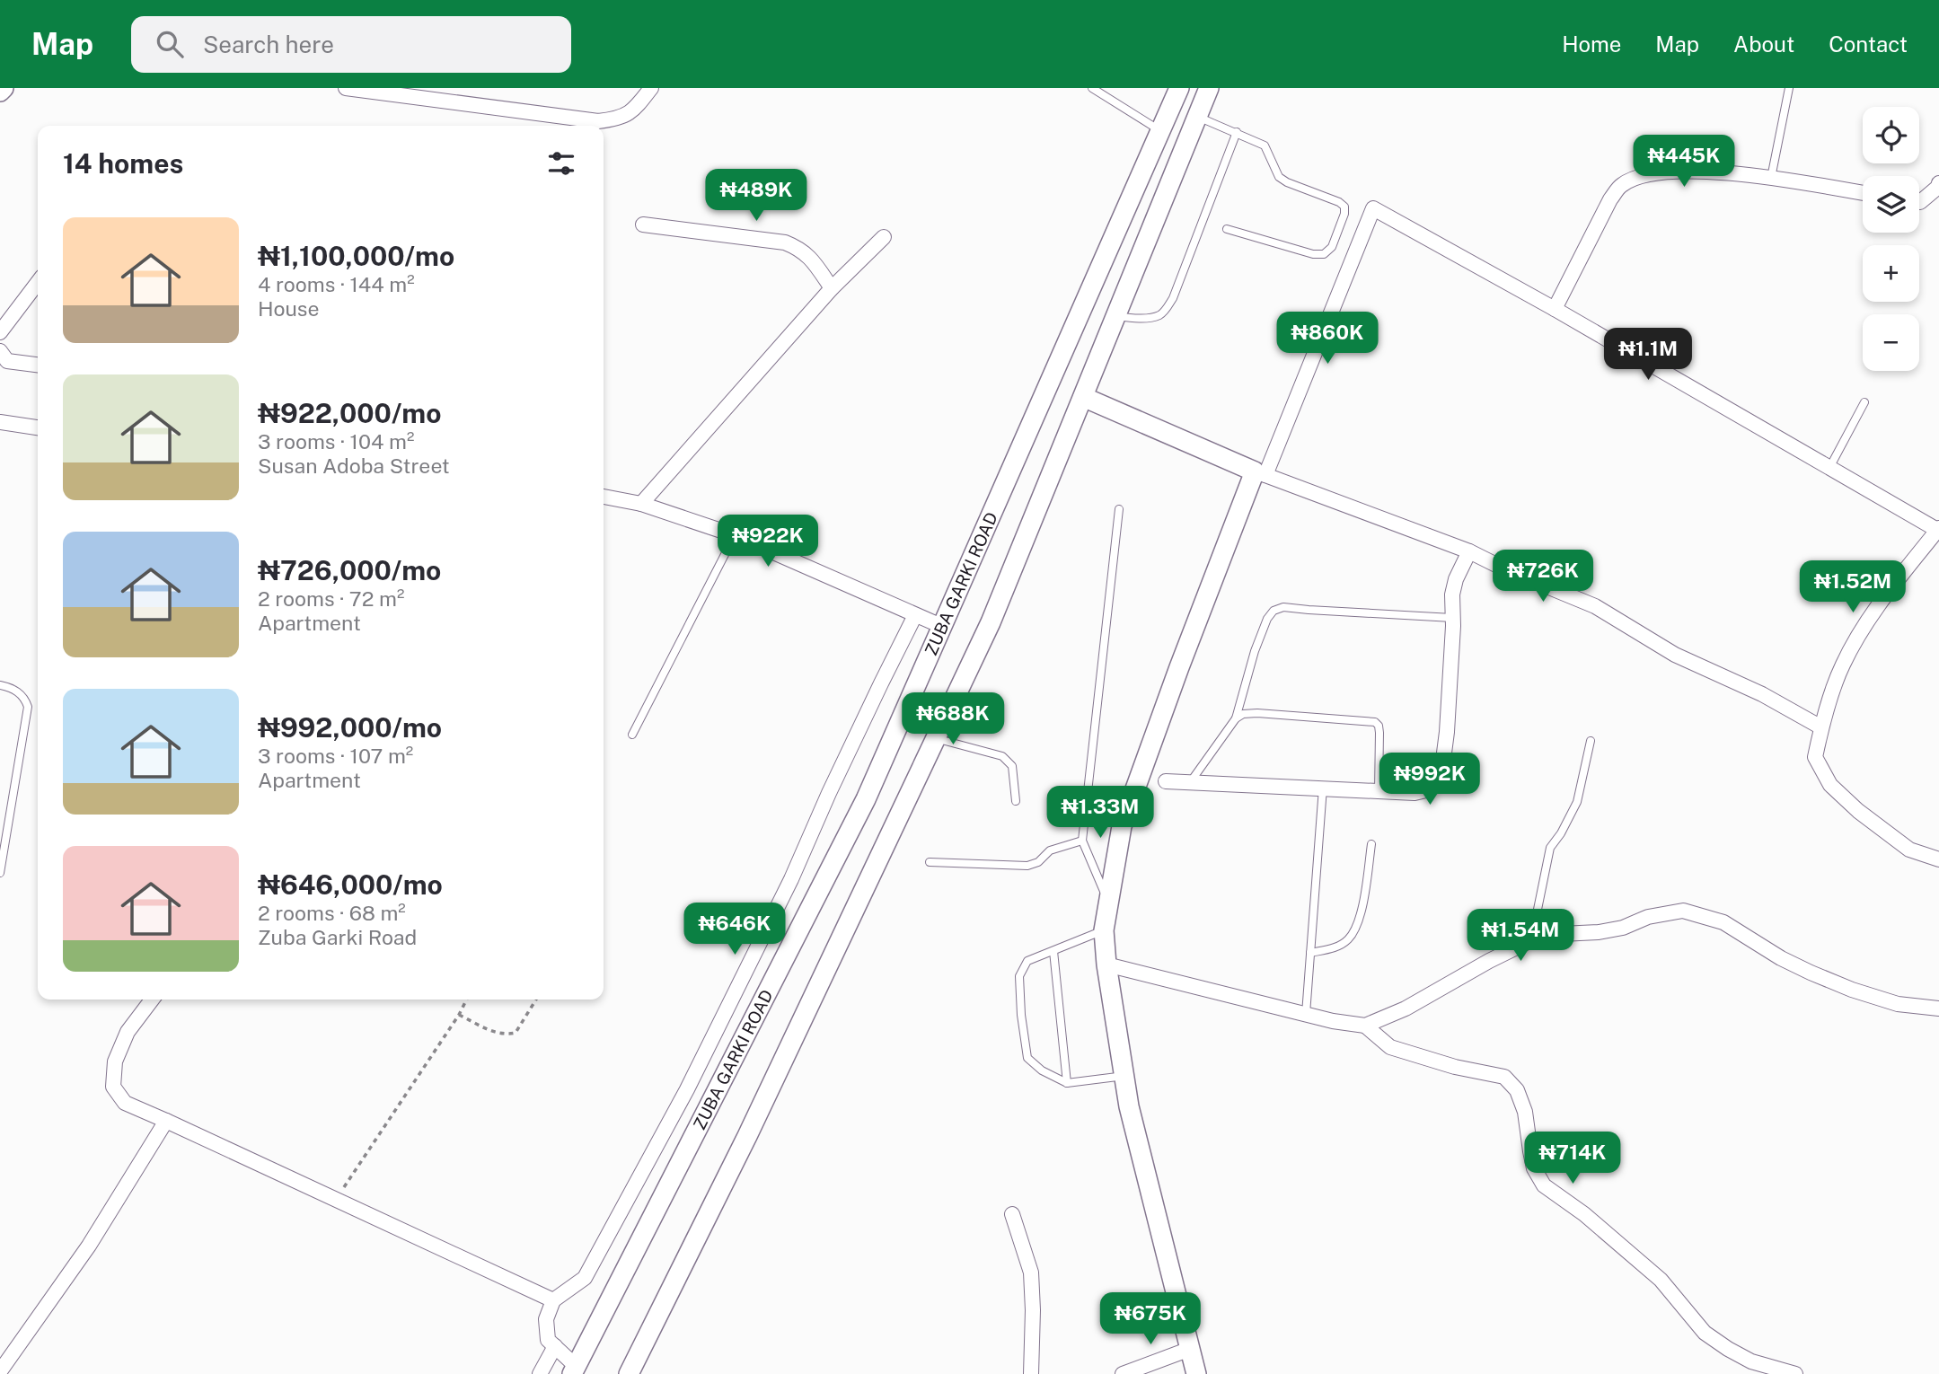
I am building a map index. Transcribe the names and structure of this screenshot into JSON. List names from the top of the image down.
{
  "streets": {
    "main road": ["ZUBA GARKI ROAD"]
  },
  "page": {
    "header": "Map",
    "search": "Search here",
    "nav": [
      "Home",
      "Map",
      "About",
      "Contact"
    ],
    "map_buttons": ["+", "−"],
    "heading": "14 homes",
    "price": [
      "₦445K",
      "₦489K",
      "₦860K",
      "₦1.1M",
      "₦922K",
      "₦726K",
      "₦1.52M",
      "₦688K",
      "₦992K",
      "₦1.33M",
      "₦646K",
      "₦1.54M",
      "₦714K",
      "₦675K"
    ],
    "list": [
      {
        "name": "₦1,100,000/mo",
        "note": "4 rooms · 144 m² · House"
      },
      {
        "name": "₦922,000/mo",
        "note": "3 rooms · 104 m² · Susan Adoba Street"
      },
      {
        "name": "₦726,000/mo",
        "note": "2 rooms · 72 m² · Apartment"
      },
      {
        "name": "₦992,000/mo",
        "note": "3 rooms · 107 m² · Apartment"
      },
      {
        "name": "₦646,000/mo",
        "note": "2 rooms · 68 m² · Zuba Garki Road"
      }
    ]
  }
}
